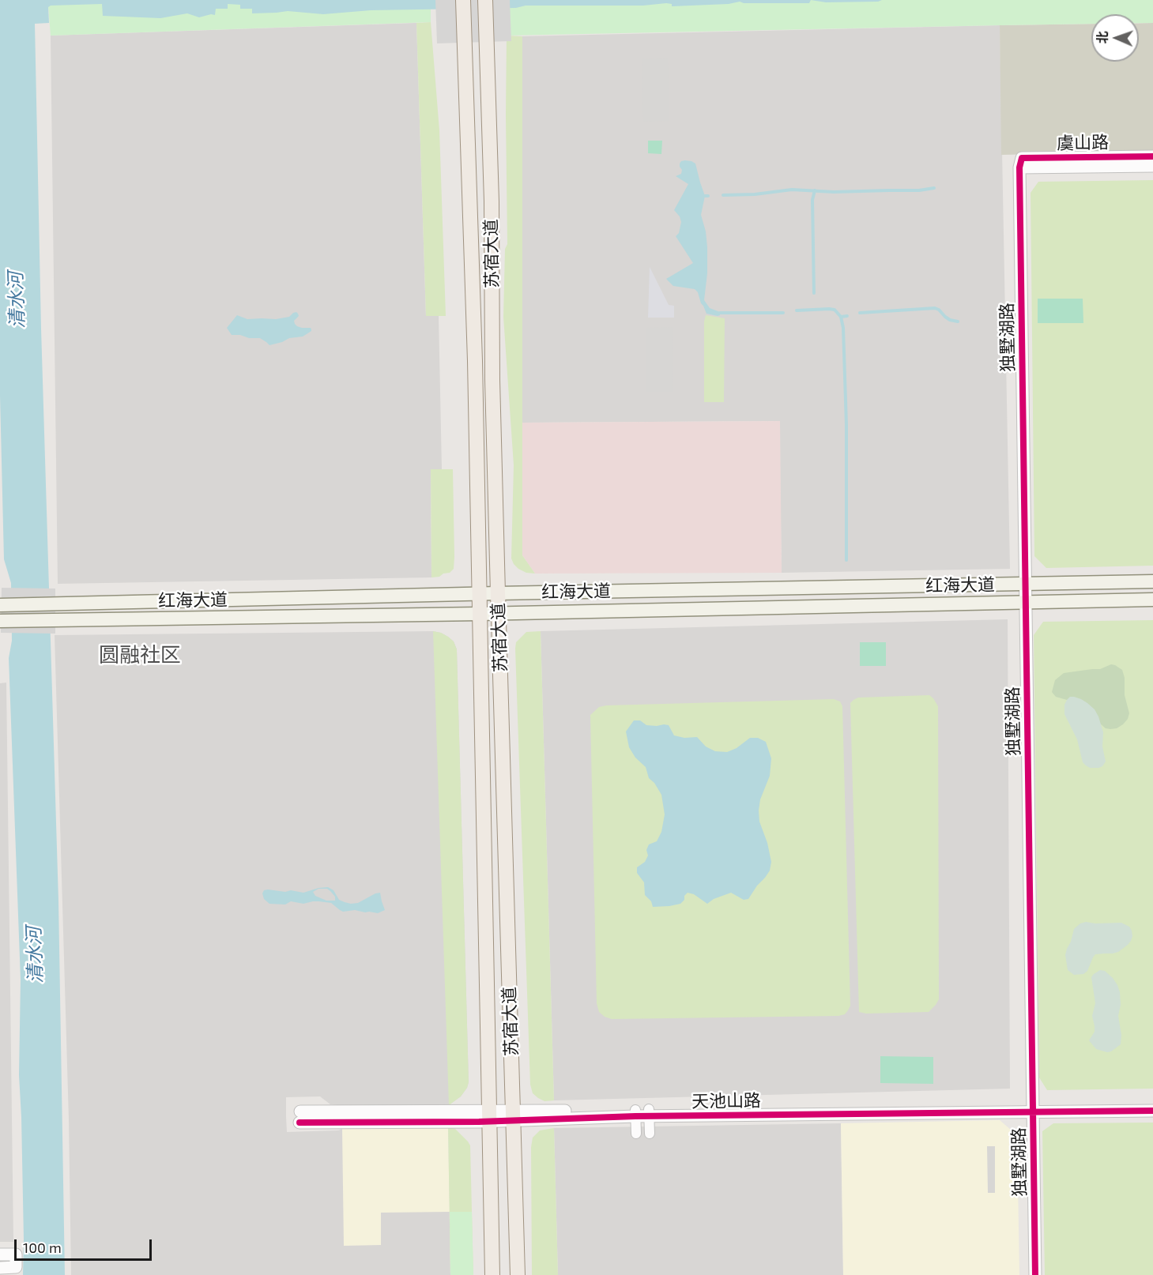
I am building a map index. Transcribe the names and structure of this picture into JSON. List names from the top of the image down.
{
  "streets": {
    "main road": ["苏宿大道", "红海大道"],
    "street": ["虞山路", "独墅湖路", "天池山路"]
  },
  "crossings": [
    ["虞山路", "独墅湖路"],
    ["苏宿大道", "红海大道"],
    ["苏宿大道", "天池山路"],
    ["独墅湖路", "红海大道"],
    ["独墅湖路", "天池山路"]
  ],
  "districts": ["圆融社区"],
  "water": ["清水河"],
  "scale_bar": "100 m",
  "north": "left"
}
